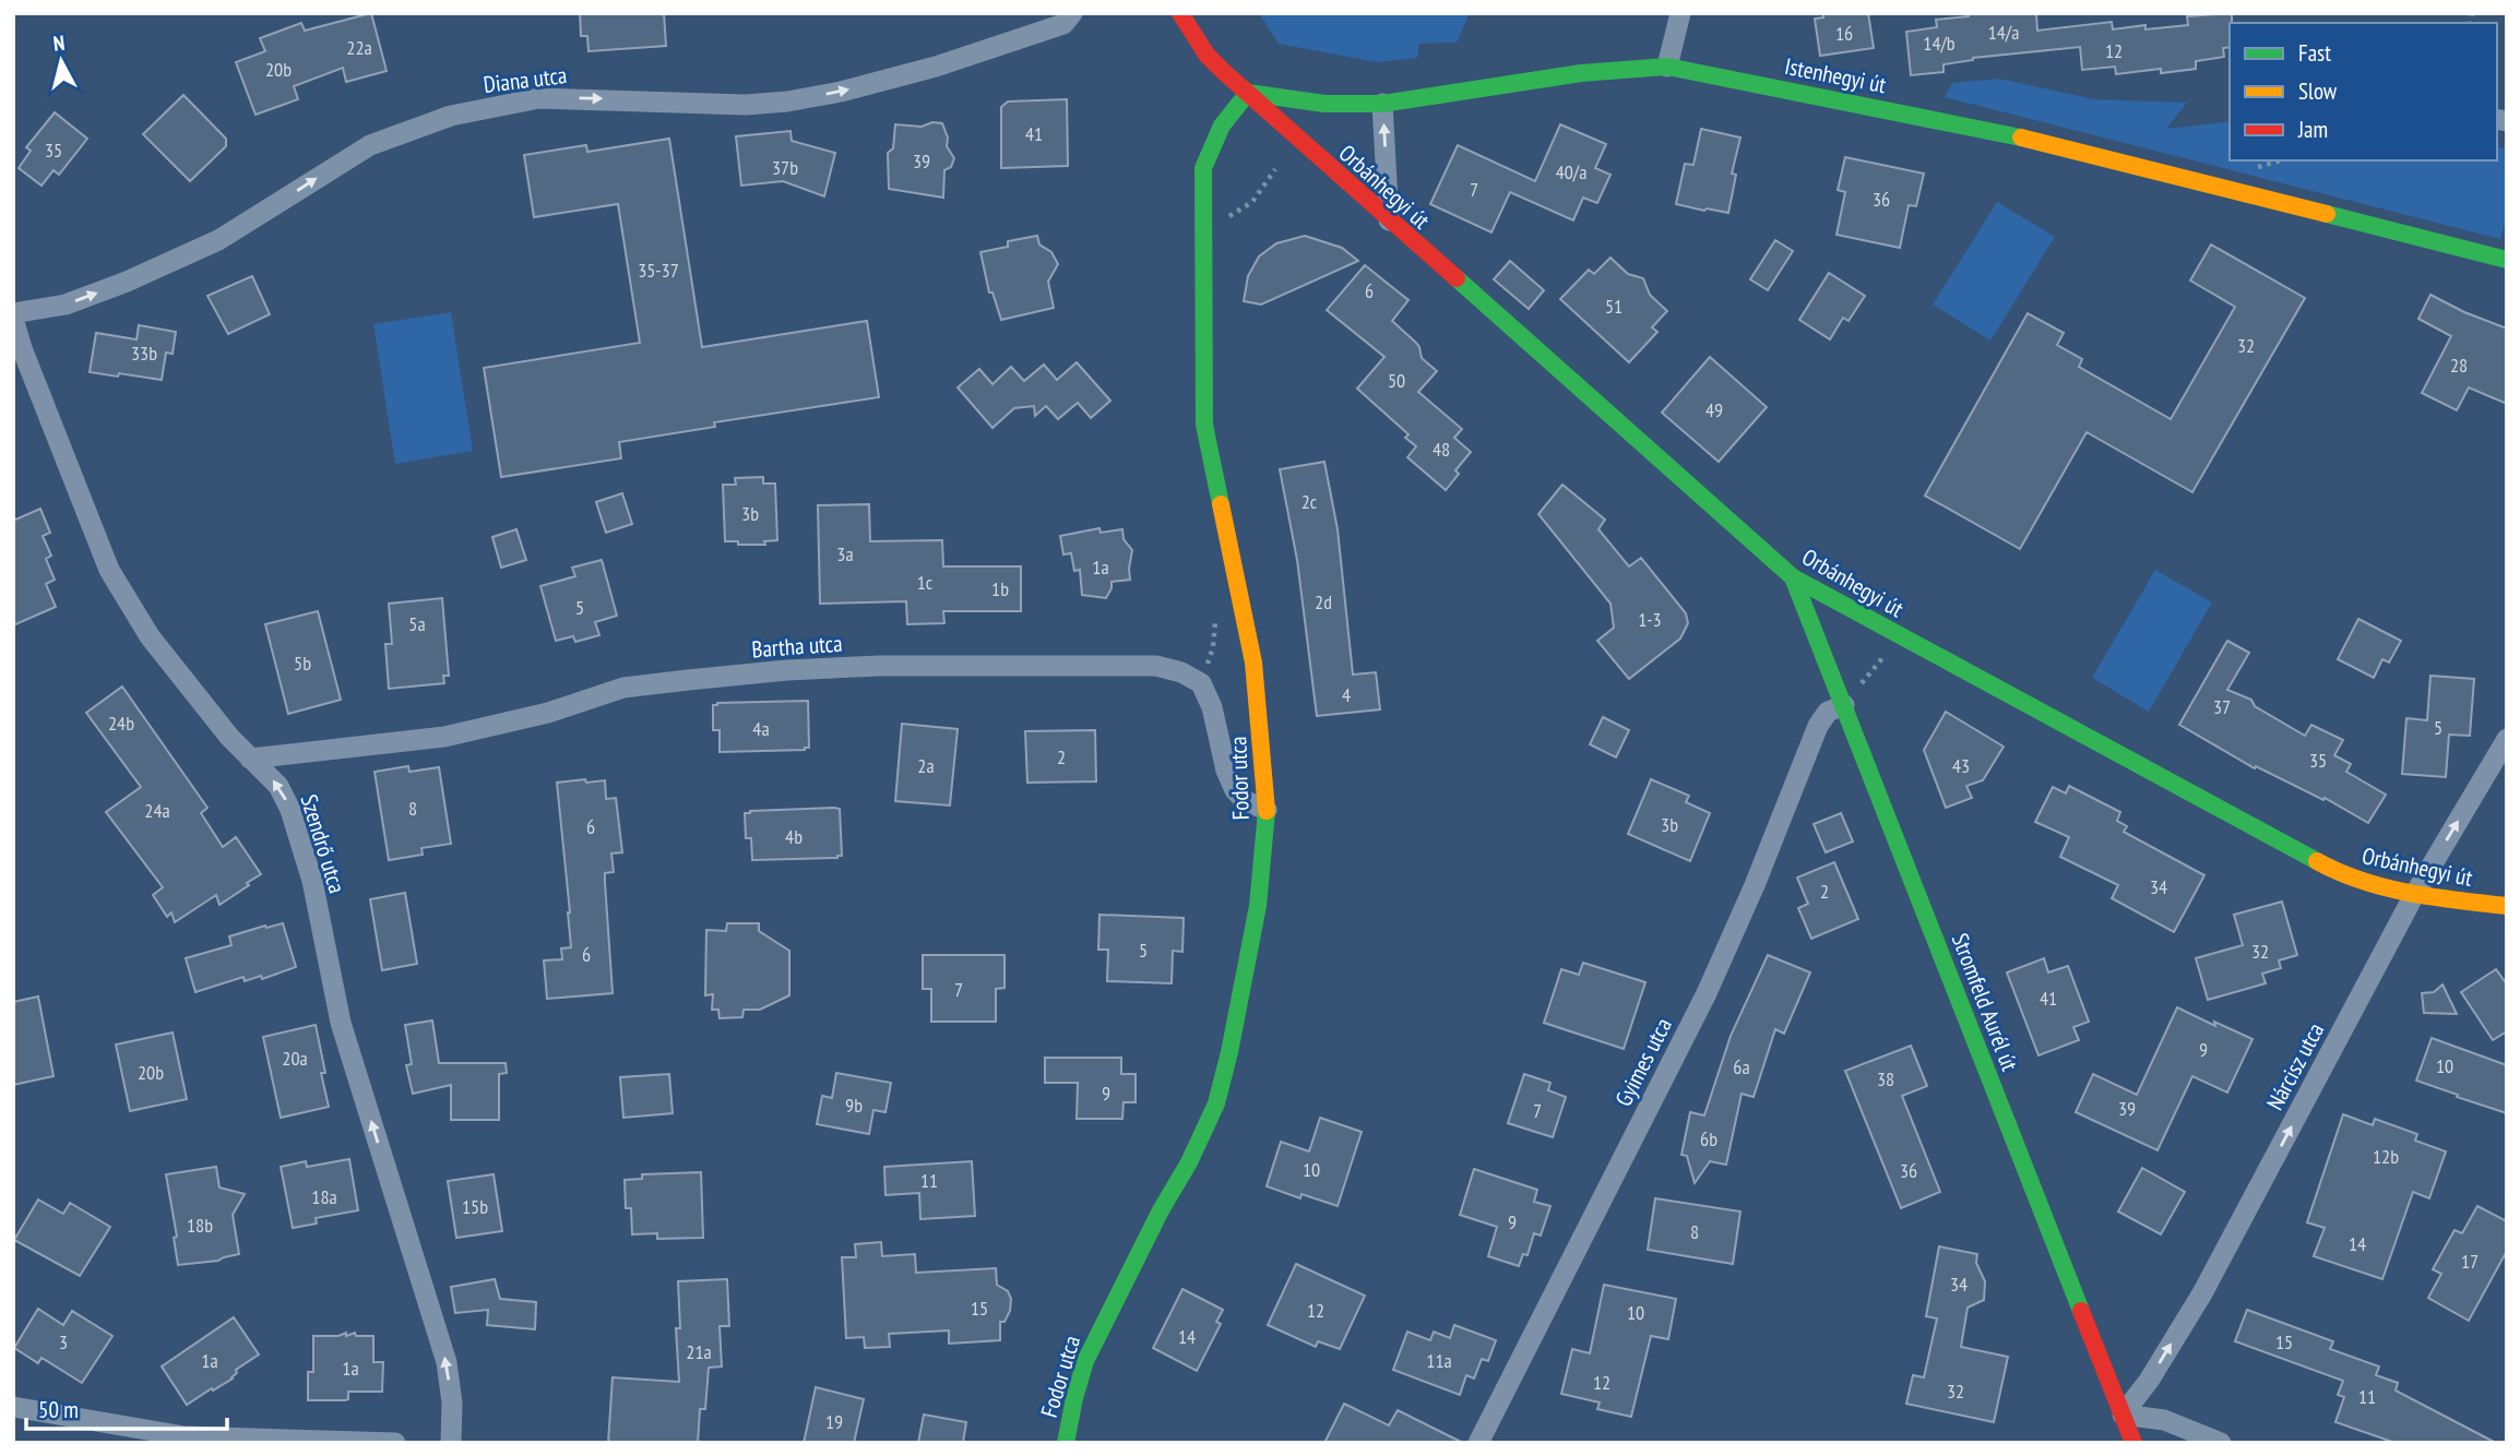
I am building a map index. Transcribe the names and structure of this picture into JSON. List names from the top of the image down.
{
  "streets": {
    "street": [
      "Istenhegyi út",
      "Diana utca",
      "Orbánhegyi út",
      "Bartha utca",
      "Fodor utca",
      "Szendrő utca",
      "Stromfeld Aurél út",
      "Gyimes utca",
      "Nárcisz utca"
    ]
  },
  "crossings": [
    ["Istenhegyi út", "Orbánhegyi út"],
    ["Istenhegyi út", "Fodor utca"],
    ["Diana utca", "Szendrő utca"],
    ["Orbánhegyi út", "Fodor utca"],
    ["Orbánhegyi út", "Stromfeld Aurél út"],
    ["Orbánhegyi út", "Nárcisz utca"],
    ["Bartha utca", "Fodor utca"],
    ["Bartha utca", "Szendrő utca"],
    ["Stromfeld Aurél út", "Gyimes utca"],
    ["Stromfeld Aurél út", "Nárcisz utca"]
  ],
  "one_way": ["Diana utca", "Szendrő utca", "Nárcisz utca"],
  "house_numbers": [
    "14/a",
    "16",
    "14/b",
    "22a",
    "12",
    "20b",
    "41",
    "35",
    "39",
    "37b",
    "40/a",
    "7",
    "36",
    "35-37",
    "6",
    "51",
    "32",
    "33b",
    "28",
    "50",
    "49",
    "48",
    "2c",
    "3b",
    "3a",
    "1a",
    "1c",
    "1b",
    "2d",
    "5",
    "1-3",
    "5a",
    "5b",
    "4",
    "37",
    "24b",
    "5",
    "4a",
    "2",
    "35",
    "2a",
    "43",
    "8",
    "24a",
    "3b",
    "6",
    "4b",
    "34",
    "2",
    "5",
    "32",
    "6",
    "7",
    "41",
    "9",
    "20a",
    "10",
    "6a",
    "20b",
    "38",
    "9",
    "9b",
    "39",
    "7",
    "6b",
    "12b",
    "10",
    "36",
    "11",
    "18a",
    "15b",
    "9",
    "18b",
    "8",
    "14",
    "17",
    "34",
    "15",
    "12",
    "10",
    "14",
    "3",
    "15",
    "21a",
    "1a",
    "11a",
    "1a",
    "12",
    "32",
    "11",
    "19"
  ],
  "legend": ["Fast", "Slow", "Jam"],
  "scale_bar": "50 m",
  "north": "top"
}
